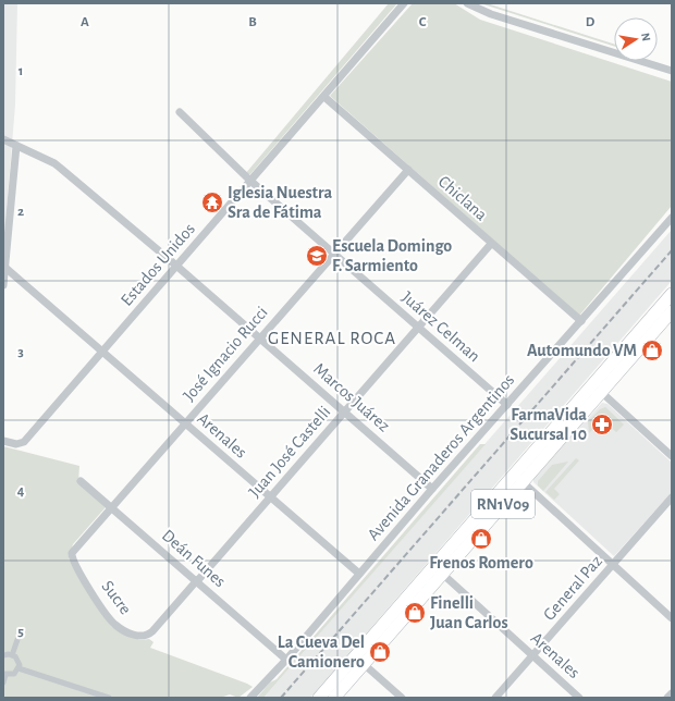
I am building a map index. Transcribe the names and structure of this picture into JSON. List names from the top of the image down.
{
  "streets": {
    "main road": ["RN1V09"],
    "street": [
      "Chiclana",
      "Estados Unidos",
      "Juárez Celman",
      "José Ignacio Rucci",
      "Marcos Juárez",
      "Arenales",
      "Juan José Castelli",
      "Avenida Granaderos Argentinos",
      "Deán Funes",
      "General Paz",
      "Sucre"
    ]
  },
  "crossings": [
    ["Chiclana", "Estados Unidos"],
    ["Chiclana", "José Ignacio Rucci"],
    ["Chiclana", "Juan José Castelli"],
    ["Chiclana", "Avenida Granaderos Argentinos"],
    ["Estados Unidos", "Juárez Celman"],
    ["Estados Unidos", "Marcos Juárez"],
    ["Estados Unidos", "Arenales"],
    ["Juárez Celman", "José Ignacio Rucci"],
    ["Juárez Celman", "Juan José Castelli"],
    ["Juárez Celman", "Avenida Granaderos Argentinos"],
    ["José Ignacio Rucci", "Marcos Juárez"],
    ["José Ignacio Rucci", "Arenales"],
    ["José Ignacio Rucci", "Deán Funes"],
    ["José Ignacio Rucci", "Sucre"],
    ["Marcos Juárez", "Juan José Castelli"],
    ["Marcos Juárez", "Avenida Granaderos Argentinos"],
    ["Arenales", "Juan José Castelli"],
    ["Arenales", "Avenida Granaderos Argentinos"],
    ["Arenales", "RN1V09"],
    ["Arenales", "General Paz"],
    ["Juan José Castelli", "Deán Funes"],
    ["Juan José Castelli", "Sucre"],
    ["Avenida Granaderos Argentinos", "Deán Funes"]
  ],
  "districts": ["GENERAL ROCA"],
  "places": {
    "temple": ["Iglesia Nuestra Sra de Fátima"],
    "school or university": ["Escuela Domingo F. Sarmiento"],
    "shop": [
      "Automundo VM",
      "Frenos Romero",
      "Finelli Juan Carlos",
      "La Cueva Del Camionero"
    ],
    "pharmacy": ["FarmaVida Sucursal 10"]
  },
  "north": "right",
  "grid": {
    "columns": [
      "A",
      "B",
      "C",
      "D"
    ],
    "rows": [
      "1",
      "2",
      "3",
      "4",
      "5"
    ]
  }
}
